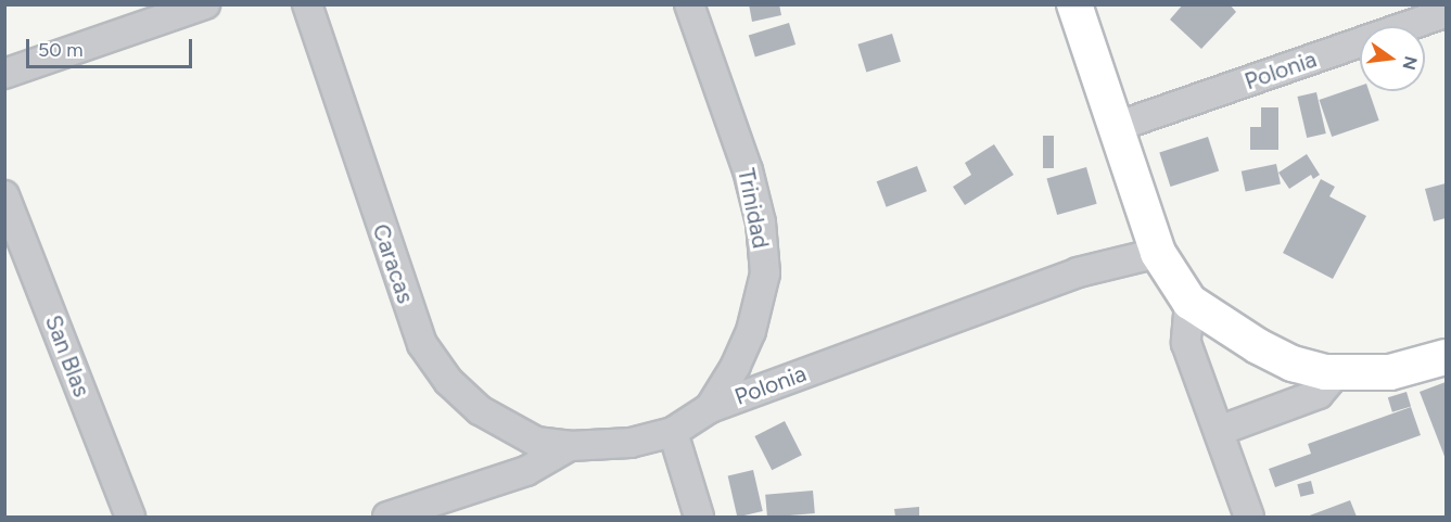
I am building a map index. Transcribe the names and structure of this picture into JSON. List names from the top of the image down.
{
  "streets": {
    "street": [
      "Polonia",
      "Trinidad",
      "Caracas",
      "San Blas"
    ]
  },
  "crossings": [
    ["Polonia", "Trinidad"],
    ["Polonia", "Caracas"]
  ],
  "scale_bar": "50 m",
  "north": "right"
}
